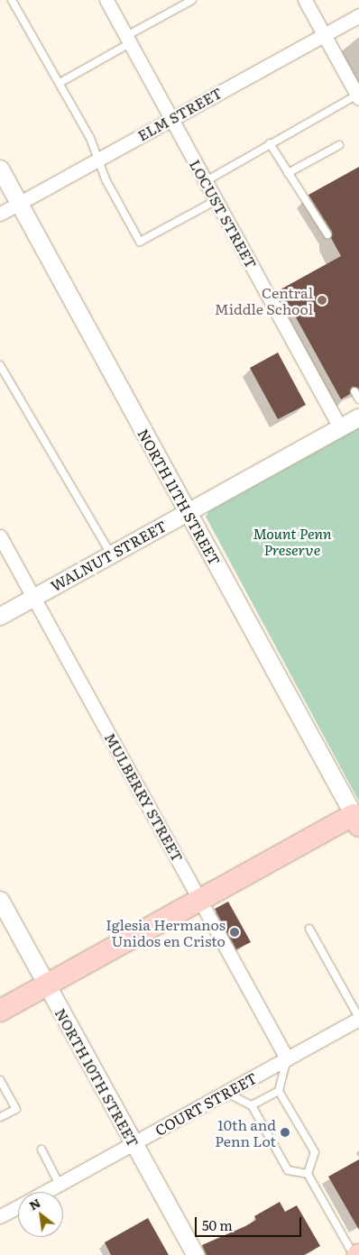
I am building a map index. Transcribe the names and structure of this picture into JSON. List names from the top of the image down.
{
  "streets": {
    "street": [
      "ELM STREET",
      "LOCUST STREET",
      "NORTH 11TH STREET",
      "WALNUT STREET",
      "MULBERRY STREET",
      "NORTH 10TH STREET",
      "COURT STREET"
    ]
  },
  "crossings": [
    ["ELM STREET", "LOCUST STREET"],
    ["ELM STREET", "NORTH 11TH STREET"],
    ["LOCUST STREET", "WALNUT STREET"],
    ["NORTH 11TH STREET", "WALNUT STREET"],
    ["WALNUT STREET", "MULBERRY STREET"],
    ["MULBERRY STREET", "COURT STREET"],
    ["NORTH 10TH STREET", "COURT STREET"]
  ],
  "parks": ["Mount Penn Preserve"],
  "places": ["Central Middle School", "Iglesia Hermanos Unidos en Cristo", "10th and Penn Lot"],
  "scale_bar": "50 m",
  "north": "top left"
}
